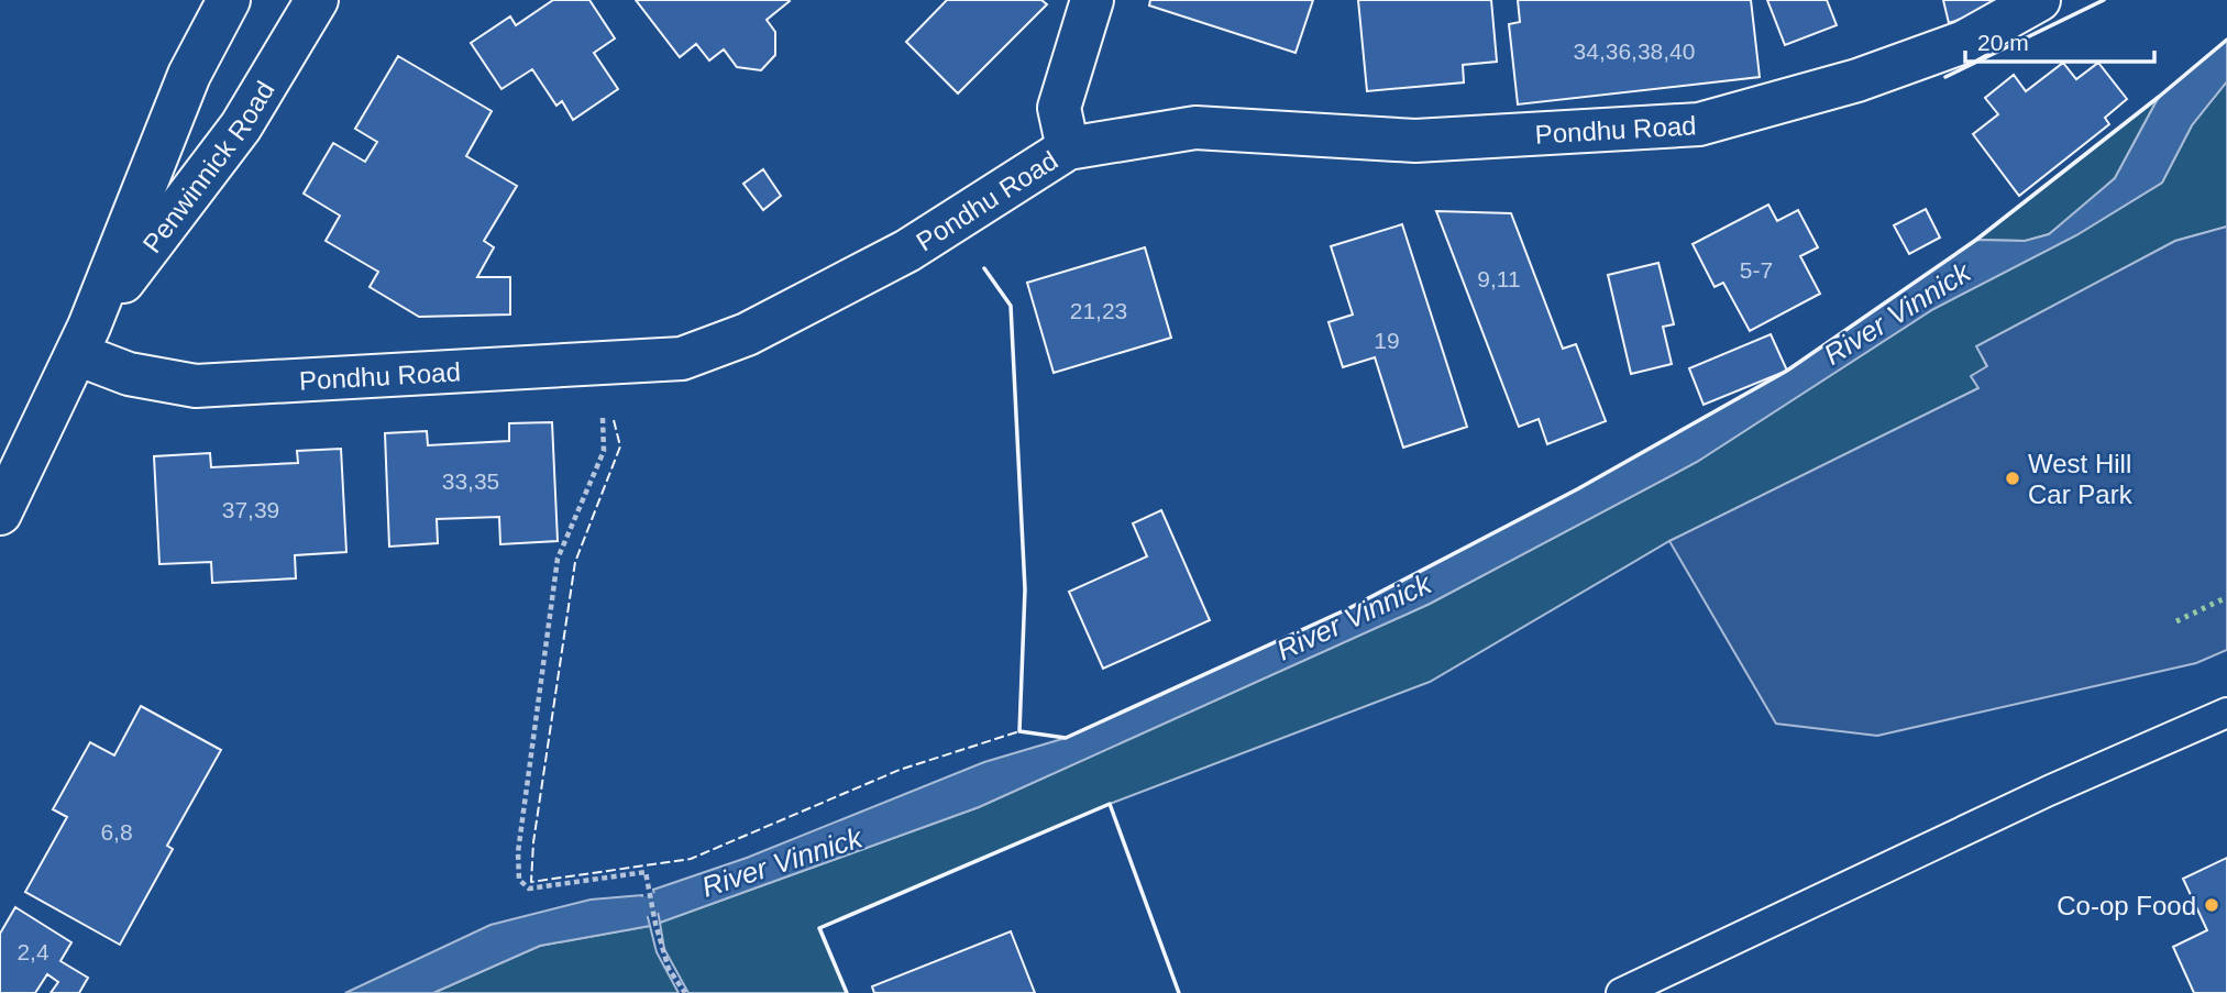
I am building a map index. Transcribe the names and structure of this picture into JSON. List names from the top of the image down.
{
  "streets": {
    "main road": ["Pondhu Road", "Penwinnick Road"]
  },
  "crossings": [
    ["Pondhu Road", "Penwinnick Road"]
  ],
  "water": ["River Vinnick"],
  "places": ["West Hill Car Park", "Co-op Food"],
  "house_numbers": [
    "34,36,38,40",
    "5-7",
    "9,11",
    "21,23",
    "19",
    "33,35",
    "37,39",
    "6,8",
    "2,4"
  ],
  "scale_bar": "20 m"
}
